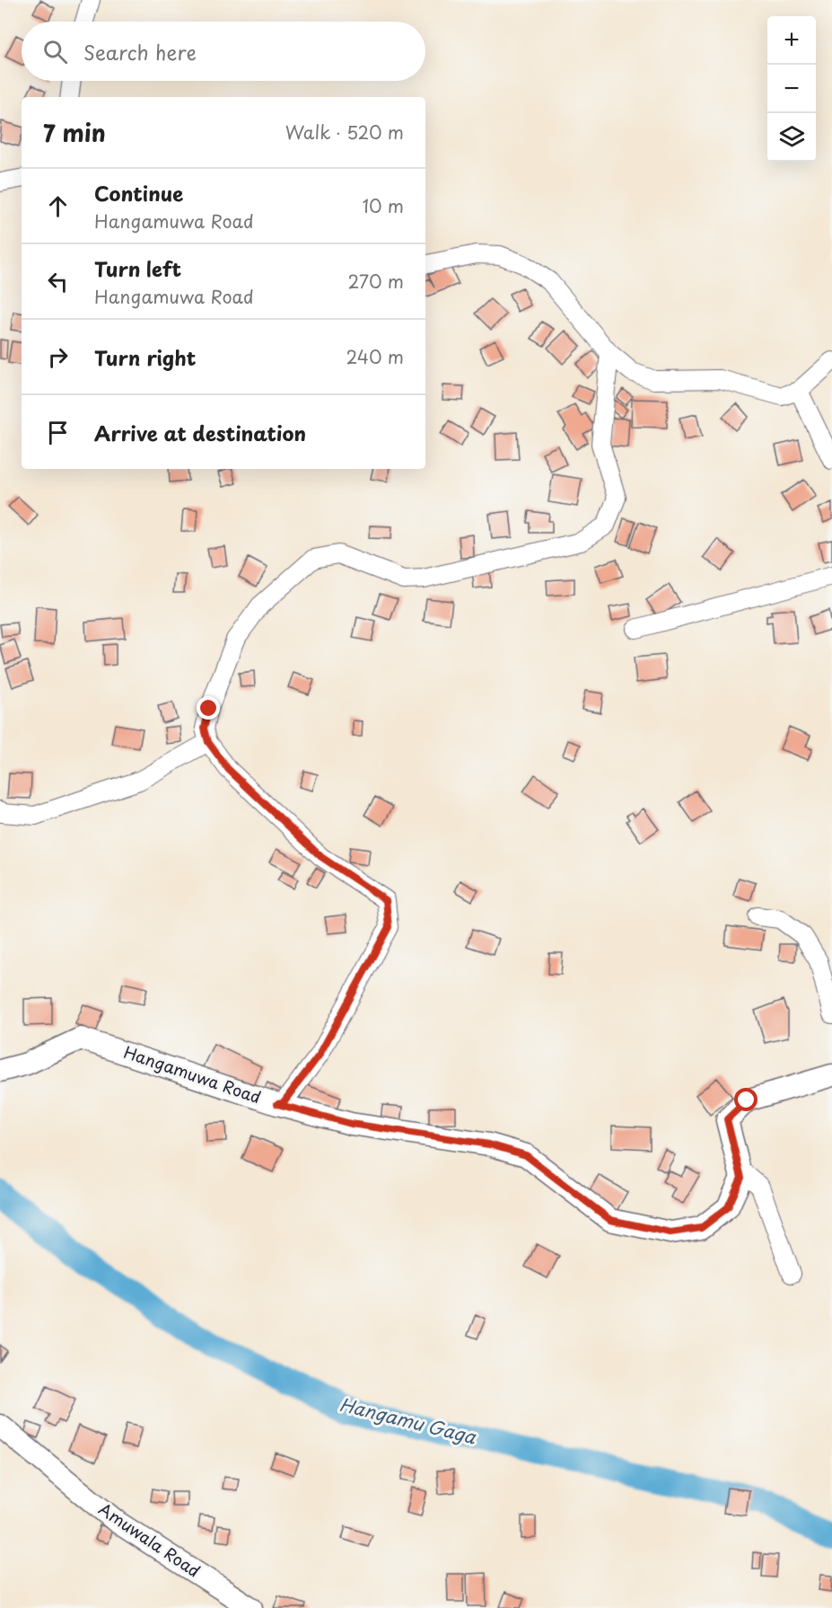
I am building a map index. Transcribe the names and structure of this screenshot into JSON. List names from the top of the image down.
{
  "streets": {
    "street": ["Hangamuwa Road", "Amuwala Road"]
  },
  "water": ["Hangamu Gaga"],
  "page": {
    "map_buttons": ["+", "−"],
    "search": "Search here",
    "heading": ["7 min", "Walk · 520 m"],
    "list": [
      ["Continue", "Hangamuwa Road", "10 m"],
      ["Turn left", "Hangamuwa Road", "270 m"],
      ["Turn right", "240 m"],
      "Arrive at destination"
    ]
  }
}
